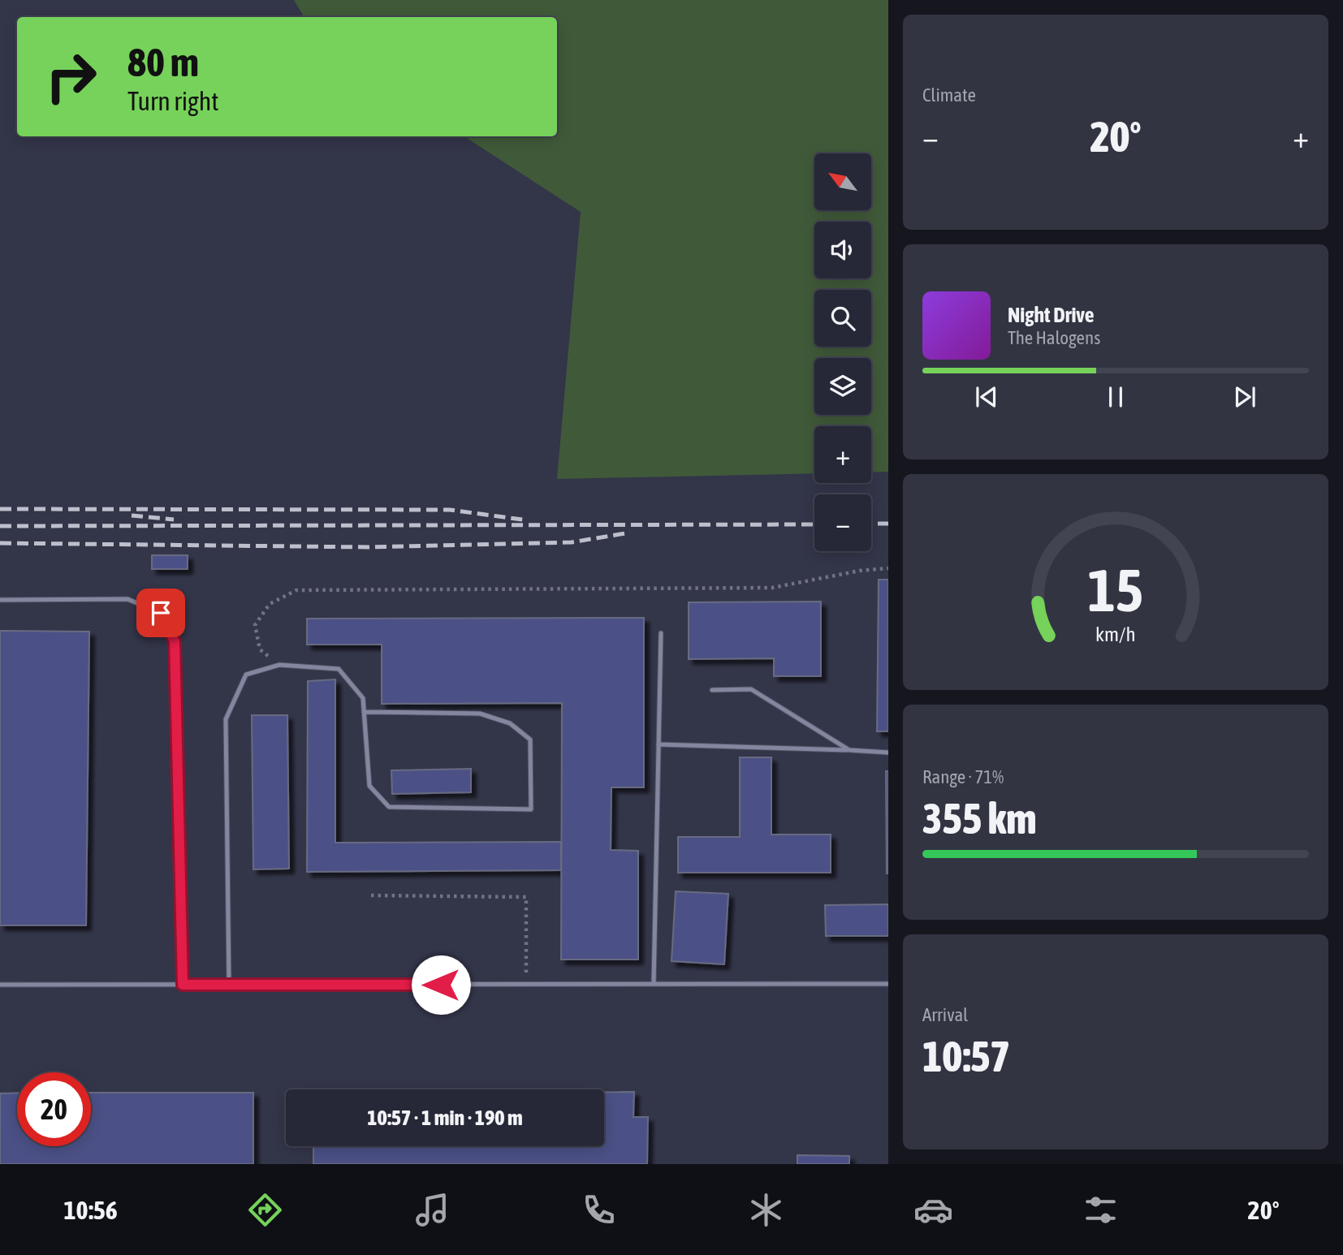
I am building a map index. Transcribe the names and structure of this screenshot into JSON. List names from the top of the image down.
{
  "north": "top left",
  "page": {
    "tile": [
      "Climate",
      ["Range · 71%", "355 km"],
      ["Arrival", "10:57"]
    ],
    "turn": ["80 m", "Turn right"],
    "heat": ["−", "20°", "+"],
    "map_buttons": ["+", "−"],
    "song": ["Night Drive", "The Halogens"],
    "limit": "20",
    "trip": "10:57 · 1 min · 190 m",
    "tabs": ["10:56", "20°"],
    "gauge": ["15", "km/h"]
  }
}
